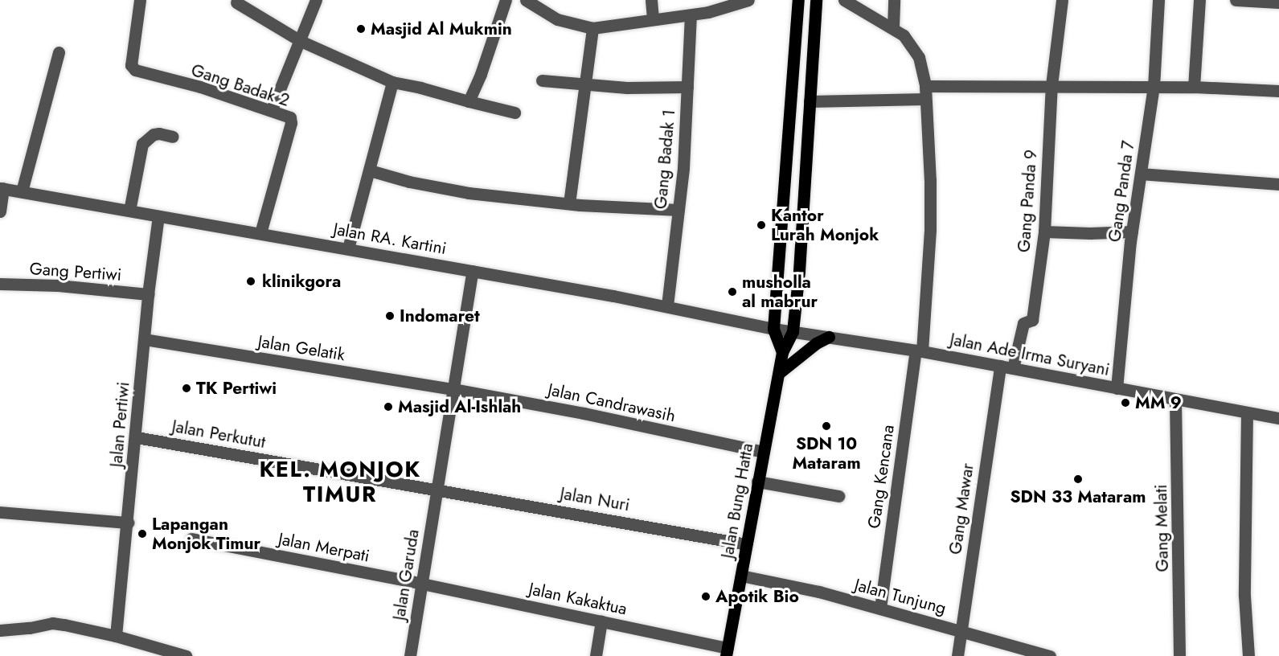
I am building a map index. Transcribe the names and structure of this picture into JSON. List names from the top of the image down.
{
  "streets": {
    "main road": ["Jalan Bung Hatta"],
    "street": [
      "Gang Badak 2",
      "Gang Badak 1",
      "Gang Panda 7",
      "Gang Panda 9",
      "Jalan RA. Kartini",
      "Gang Pertiwi",
      "Jalan Gelatik",
      "Jalan Ade Irma Suryani",
      "Jalan Candrawasih",
      "Jalan Pertiwi",
      "Jalan Perkutut",
      "Gang Kencana",
      "Jalan Nuri",
      "Gang Mawar",
      "Gang Melati",
      "Jalan Merpati",
      "Jalan Garuda",
      "Jalan Tunjung",
      "Jalan Kakaktua"
    ]
  },
  "crossings": [
    ["Gang Badak 2", "Jalan RA. Kartini"],
    ["Gang Badak 1", "Jalan RA. Kartini"],
    ["Gang Panda 7", "Jalan Ade Irma Suryani"],
    ["Gang Panda 9", "Jalan Ade Irma Suryani"],
    ["Jalan RA. Kartini", "Jalan Ade Irma Suryani"],
    ["Jalan RA. Kartini", "Jalan Pertiwi"],
    ["Jalan RA. Kartini", "Jalan Garuda"],
    ["Gang Pertiwi", "Jalan Pertiwi"],
    ["Jalan Gelatik", "Jalan Candrawasih"],
    ["Jalan Gelatik", "Jalan Pertiwi"],
    ["Jalan Gelatik", "Jalan Garuda"],
    ["Jalan Ade Irma Suryani", "Gang Kencana"],
    ["Jalan Ade Irma Suryani", "Gang Mawar"],
    ["Jalan Ade Irma Suryani", "Gang Melati"],
    ["Jalan Candrawasih", "Jalan Bung Hatta"],
    ["Jalan Candrawasih", "Jalan Garuda"],
    ["Jalan Pertiwi", "Jalan Perkutut"],
    ["Jalan Perkutut", "Jalan Nuri"],
    ["Jalan Perkutut", "Jalan Garuda"],
    ["Gang Kencana", "Jalan Tunjung"],
    ["Jalan Nuri", "Jalan Bung Hatta"],
    ["Jalan Nuri", "Jalan Garuda"],
    ["Jalan Bung Hatta", "Jalan Tunjung"],
    ["Jalan Bung Hatta", "Jalan Kakaktua"],
    ["Gang Mawar", "Jalan Tunjung"],
    ["Jalan Merpati", "Jalan Garuda"],
    ["Jalan Merpati", "Jalan Kakaktua"],
    ["Jalan Garuda", "Jalan Kakaktua"]
  ],
  "districts": ["KEL. MONJOK TIMUR"],
  "places": [
    "Masjid Al Mukmin",
    "Kantor Lurah Monjok",
    "klinikgora",
    "musholla al mabrur",
    "Indomaret",
    "TK Pertiwi",
    "MM 9",
    "Masjid Al-Ishlah",
    "SDN 10 Mataram",
    "SDN 33 Mataram",
    "Lapangan Monjok Timur",
    "Apotik Bio"
  ]
}
